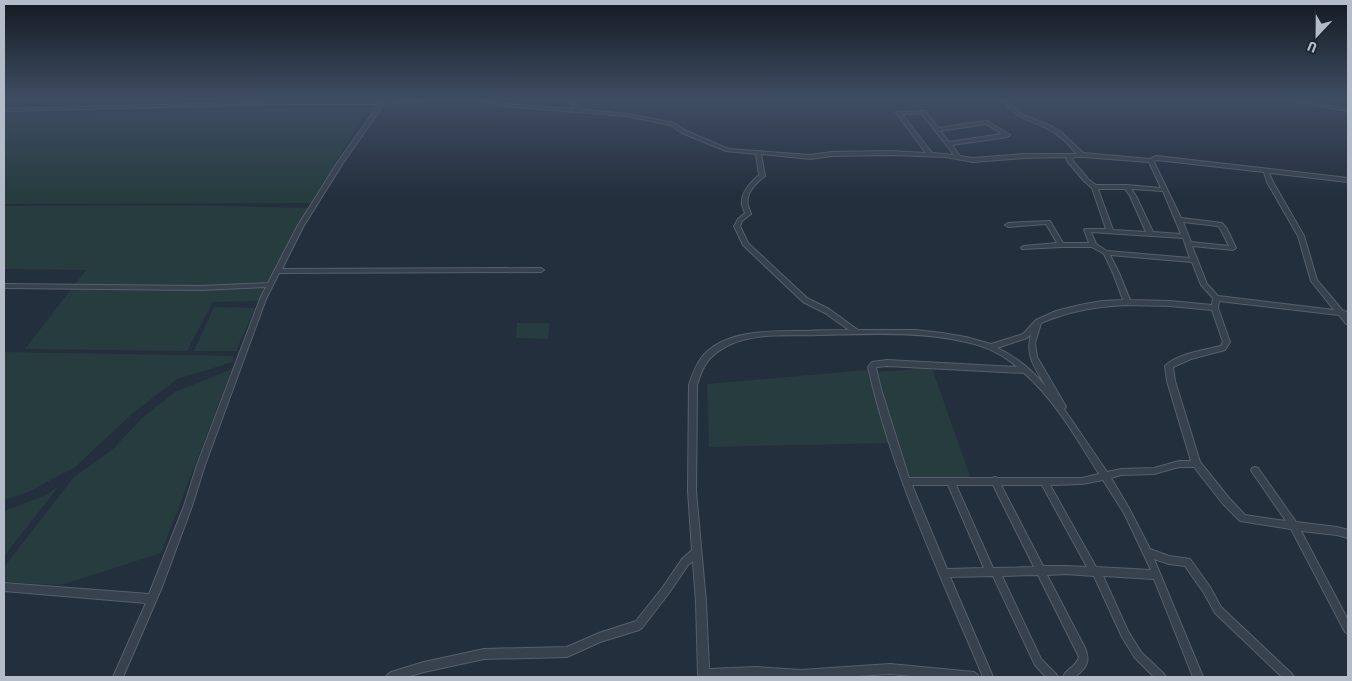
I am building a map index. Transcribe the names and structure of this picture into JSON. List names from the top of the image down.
{
  "north": "bottom"
}
